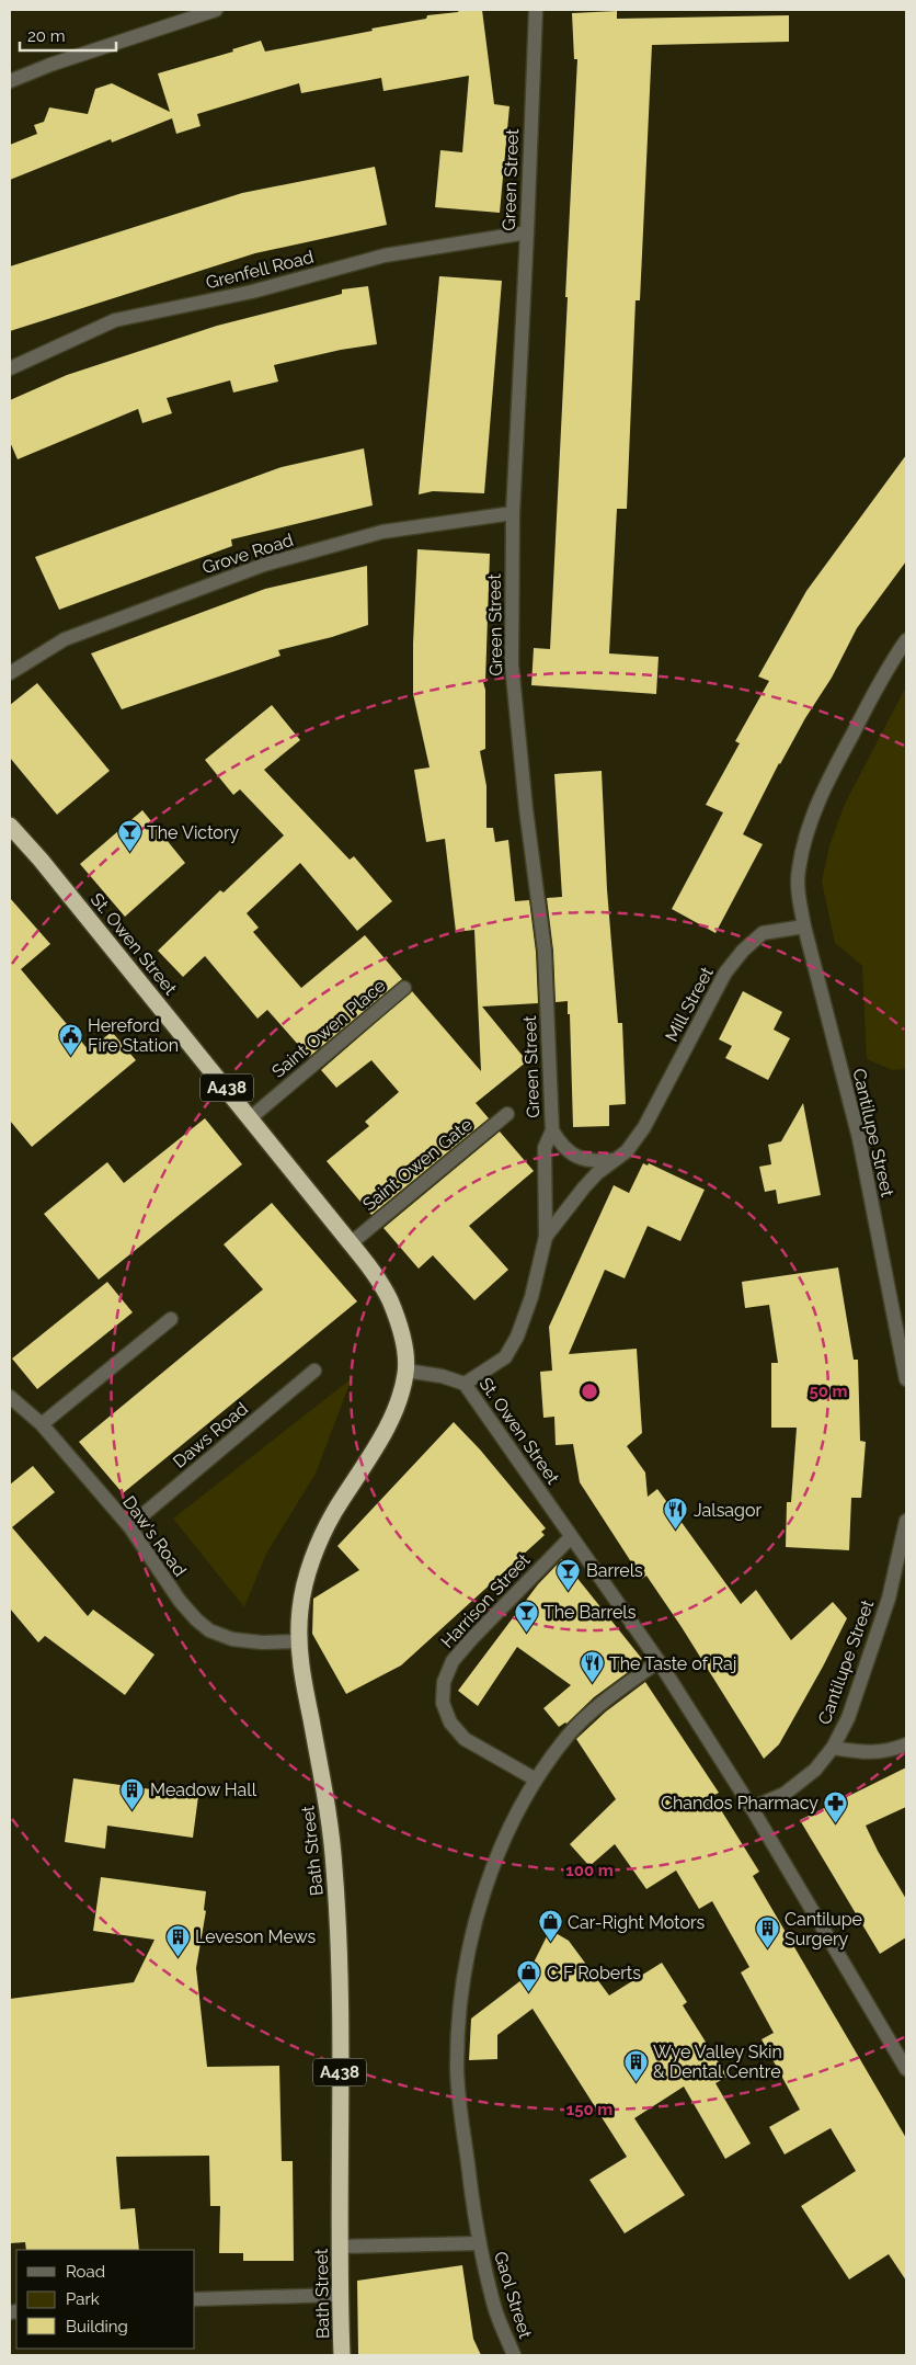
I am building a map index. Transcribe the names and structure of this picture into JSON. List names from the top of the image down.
{
  "streets": {
    "highway": ["St. Owen Street", "A438", "Bath Street"],
    "street": [
      "Green Street",
      "Grenfell Road",
      "Grove Road",
      "Mill Street",
      "Saint Owen Place",
      "Cantilupe Street",
      "Saint Owen Gate",
      "Daws Road",
      "Daw's Road",
      "Harrison Street",
      "Gaol Street"
    ]
  },
  "crossings": [
    ["Green Street", "Grenfell Road"],
    ["Green Street", "Grove Road"],
    ["Green Street", "Mill Street"],
    ["St. Owen Street", "Mill Street"],
    ["St. Owen Street", "Saint Owen Place"],
    ["St. Owen Street", "Cantilupe Street"],
    ["St. Owen Street", "Saint Owen Gate"],
    ["St. Owen Street", "Harrison Street"],
    ["St. Owen Street", "Bath Street"],
    ["St. Owen Street", "Gaol Street"],
    ["Mill Street", "Cantilupe Street"],
    ["Daws Road", "Daw's Road"],
    ["Daw's Road", "Bath Street"],
    ["Harrison Street", "Gaol Street"]
  ],
  "places": {
    "bar": ["The Victory", "Barrels", "The Barrels"],
    "public building": ["Hereford Fire Station"],
    "restaurant": ["Jalsagor", "The Taste of Raj"],
    "building": [
      "Meadow Hall",
      "Cantilupe Surgery",
      "Leveson Mews",
      "Wye Valley Skin & Dental Centre"
    ],
    "pharmacy": ["Chandos Pharmacy"],
    "shop": ["Car-Right Motors", "C F Roberts"]
  },
  "legend": ["Road", "Park", "Building"],
  "scale_bar": "20 m",
  "rings": ["50 m", "100 m", "150 m"]
}
